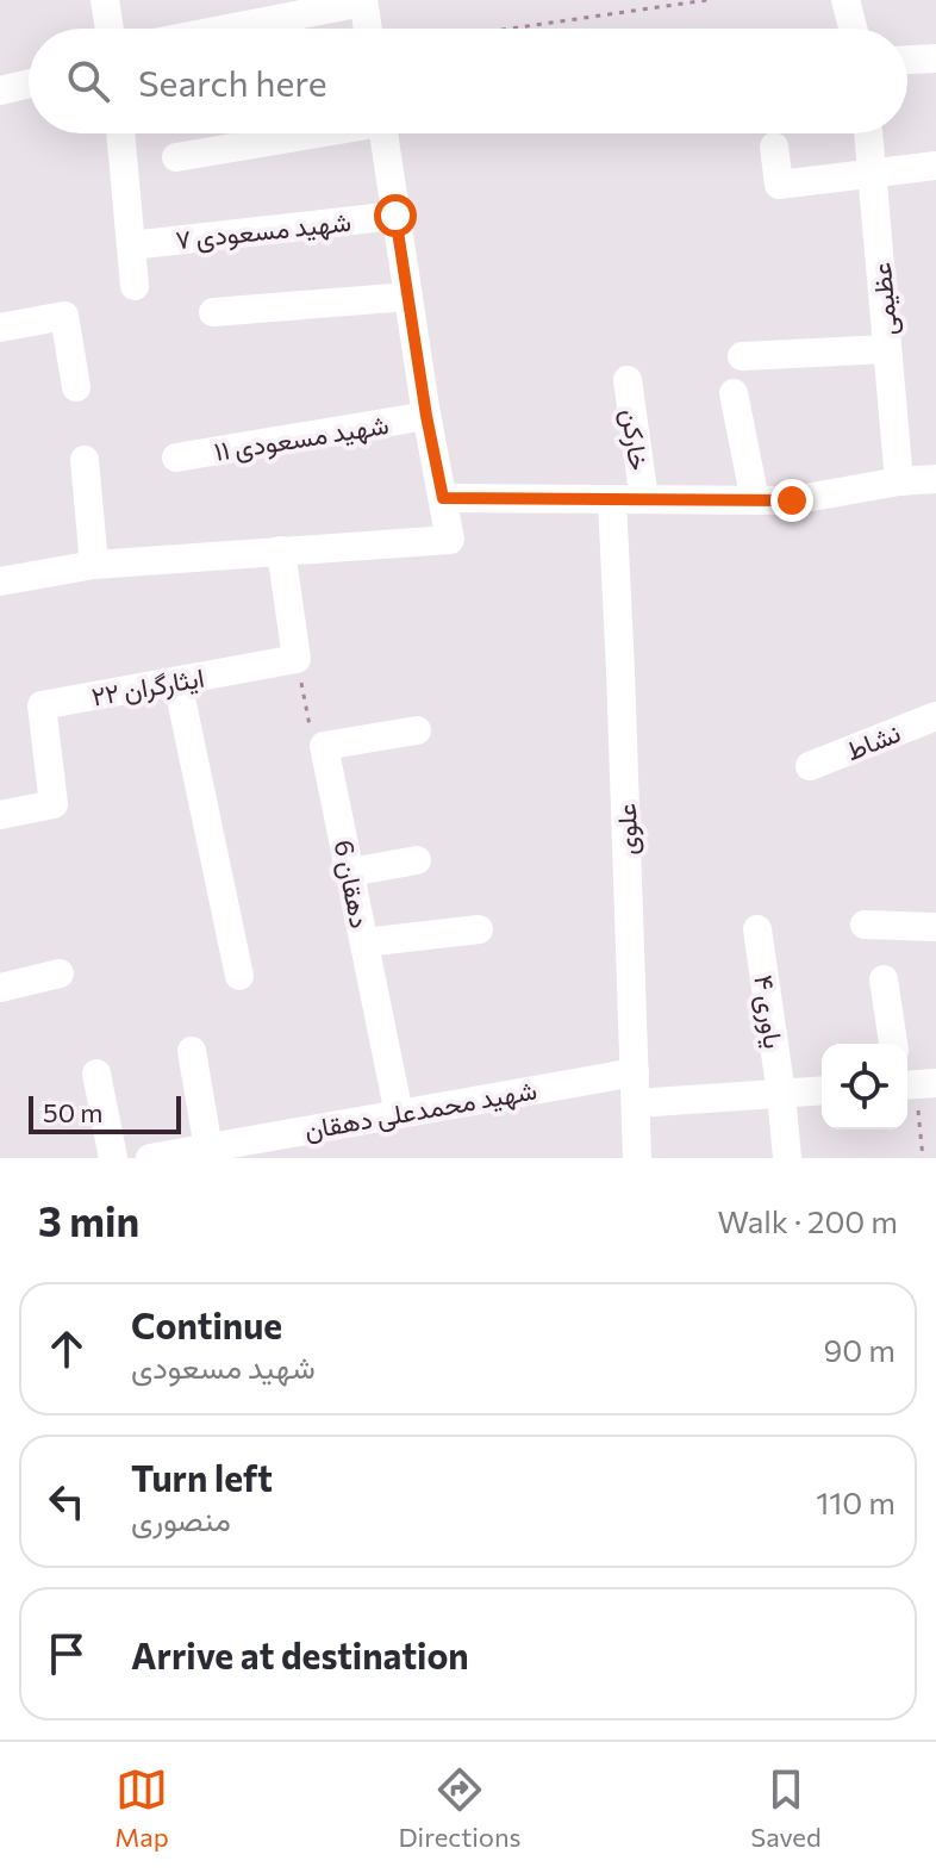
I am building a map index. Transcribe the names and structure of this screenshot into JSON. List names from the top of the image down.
{
  "streets": {
    "street": [
      "شهید مسعودی ۷",
      "عظیمی",
      "شهید مسعودی ۱۱",
      "خارکن",
      "ایثارگران ۲۲",
      "نشاط",
      "علوی",
      "دهقان 6",
      "یاوری ۴",
      "شهید محمدعلی دهقان"
    ]
  },
  "crossings": [
    ["علوی", "شهید محمدعلی دهقان"],
    ["دهقان 6", "شهید محمدعلی دهقان"]
  ],
  "scale_bar": "50 m",
  "page": {
    "search": "Search here",
    "scale": "50 m",
    "heading": ["3 min", "Walk · 200 m"],
    "list": [
      ["Continue", "شهید مسعودی", "90 m"],
      ["Turn left", "منصوری", "110 m"],
      "Arrive at destination"
    ],
    "nav": ["Map", "Directions", "Saved"]
  }
}
